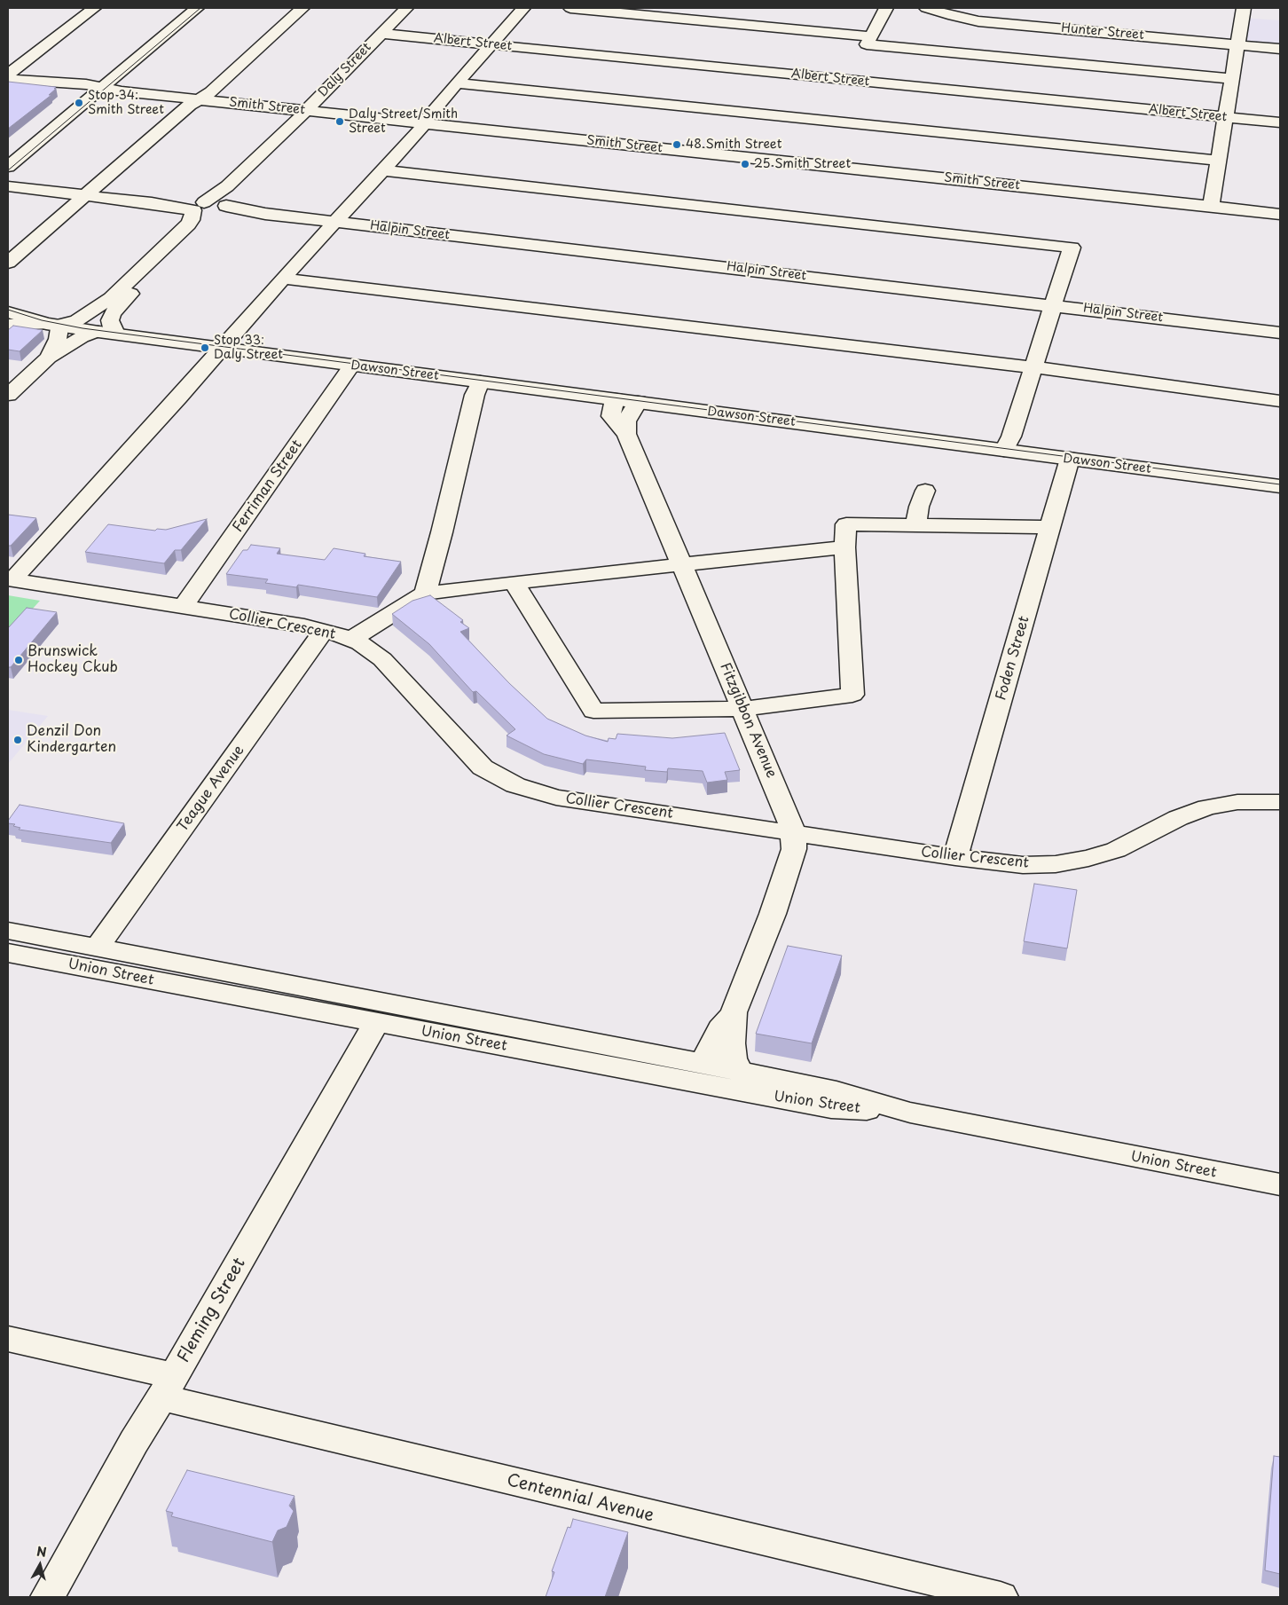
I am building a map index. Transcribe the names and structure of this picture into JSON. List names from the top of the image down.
{
  "streets": {
    "street": [
      "Hunter Street",
      "Albert Street",
      "Daly Street",
      "Smith Street",
      "Halpin Street",
      "Dawson Street",
      "Ferriman Street",
      "Collier Crescent",
      "Foden Street",
      "Fitzgibbon Avenue",
      "Teague Avenue",
      "Union Street",
      "Fleming Street",
      "Centennial Avenue"
    ]
  },
  "crossings": [
    ["Albert Street", "Daly Street"],
    ["Daly Street", "Smith Street"],
    ["Daly Street", "Halpin Street"],
    ["Daly Street", "Dawson Street"],
    ["Dawson Street", "Ferriman Street"],
    ["Dawson Street", "Foden Street"],
    ["Dawson Street", "Fitzgibbon Avenue"],
    ["Ferriman Street", "Collier Crescent"],
    ["Collier Crescent", "Foden Street"],
    ["Collier Crescent", "Fitzgibbon Avenue"],
    ["Collier Crescent", "Teague Avenue"],
    ["Fitzgibbon Avenue", "Union Street"],
    ["Teague Avenue", "Union Street"],
    ["Union Street", "Fleming Street"],
    ["Fleming Street", "Centennial Avenue"]
  ],
  "places": [
    "Stop 34: Smith Street",
    "Daly Street/Smith Street",
    "48 Smith Street",
    "25 Smith Street",
    "Stop 33: Daly Street",
    "Brunswick Hockey Ckub",
    "Denzil Don Kindergarten"
  ],
  "north": "top"
}
